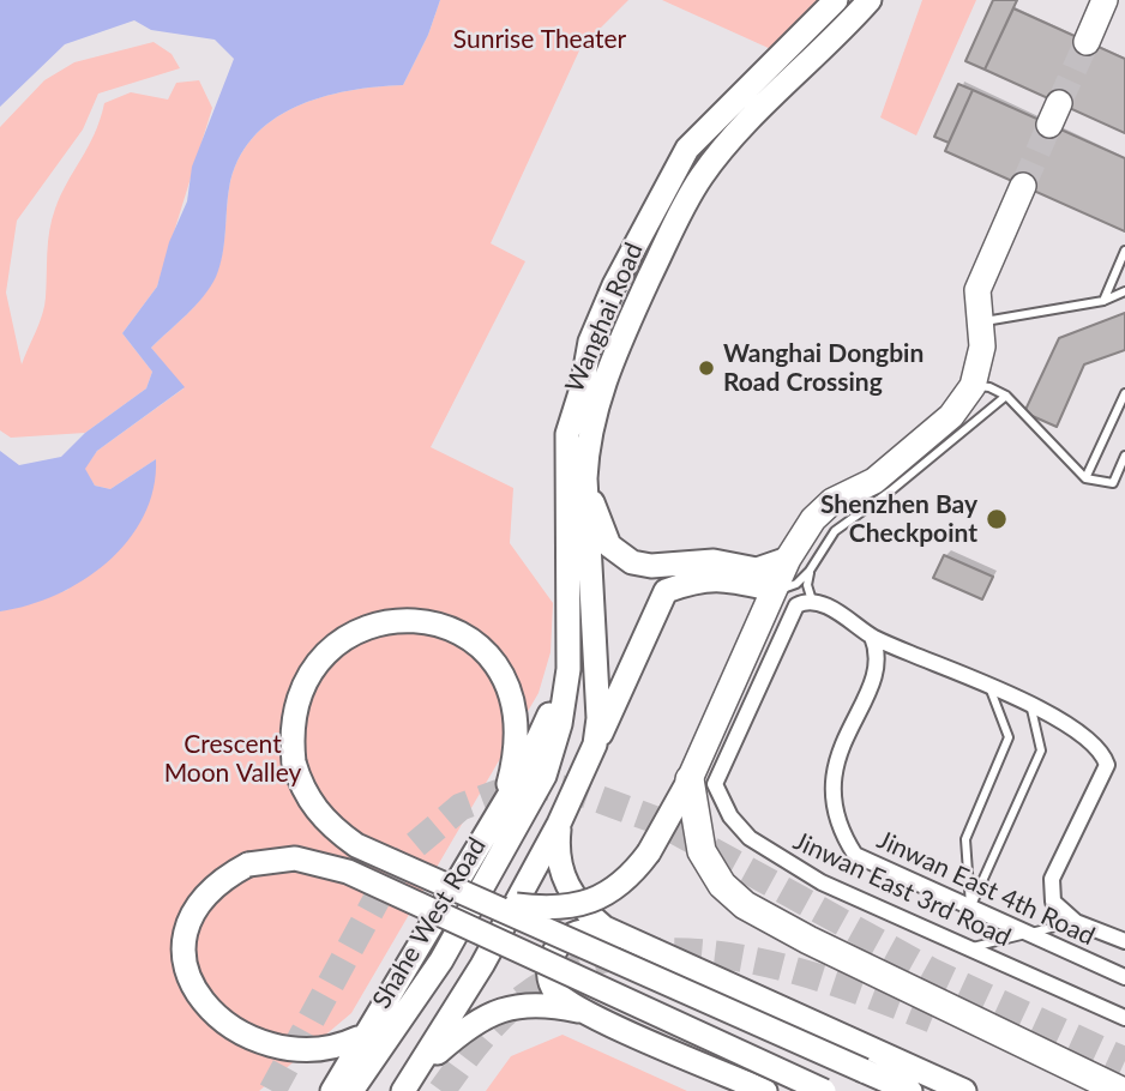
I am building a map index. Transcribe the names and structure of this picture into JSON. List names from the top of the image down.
{
  "streets": {
    "main road": ["Wanghai Road", "Shahe West Road"],
    "street": ["Jinwan East 4th Road", "Jinwan East 3rd Road"]
  },
  "crossings": [
    ["Wanghai Road", "Shahe West Road"]
  ],
  "parks": ["Sunrise Theater", "Crescent Moon Valley"],
  "places": ["Wanghai Dongbin Road Crossing", "Shenzhen Bay Checkpoint"]
}
